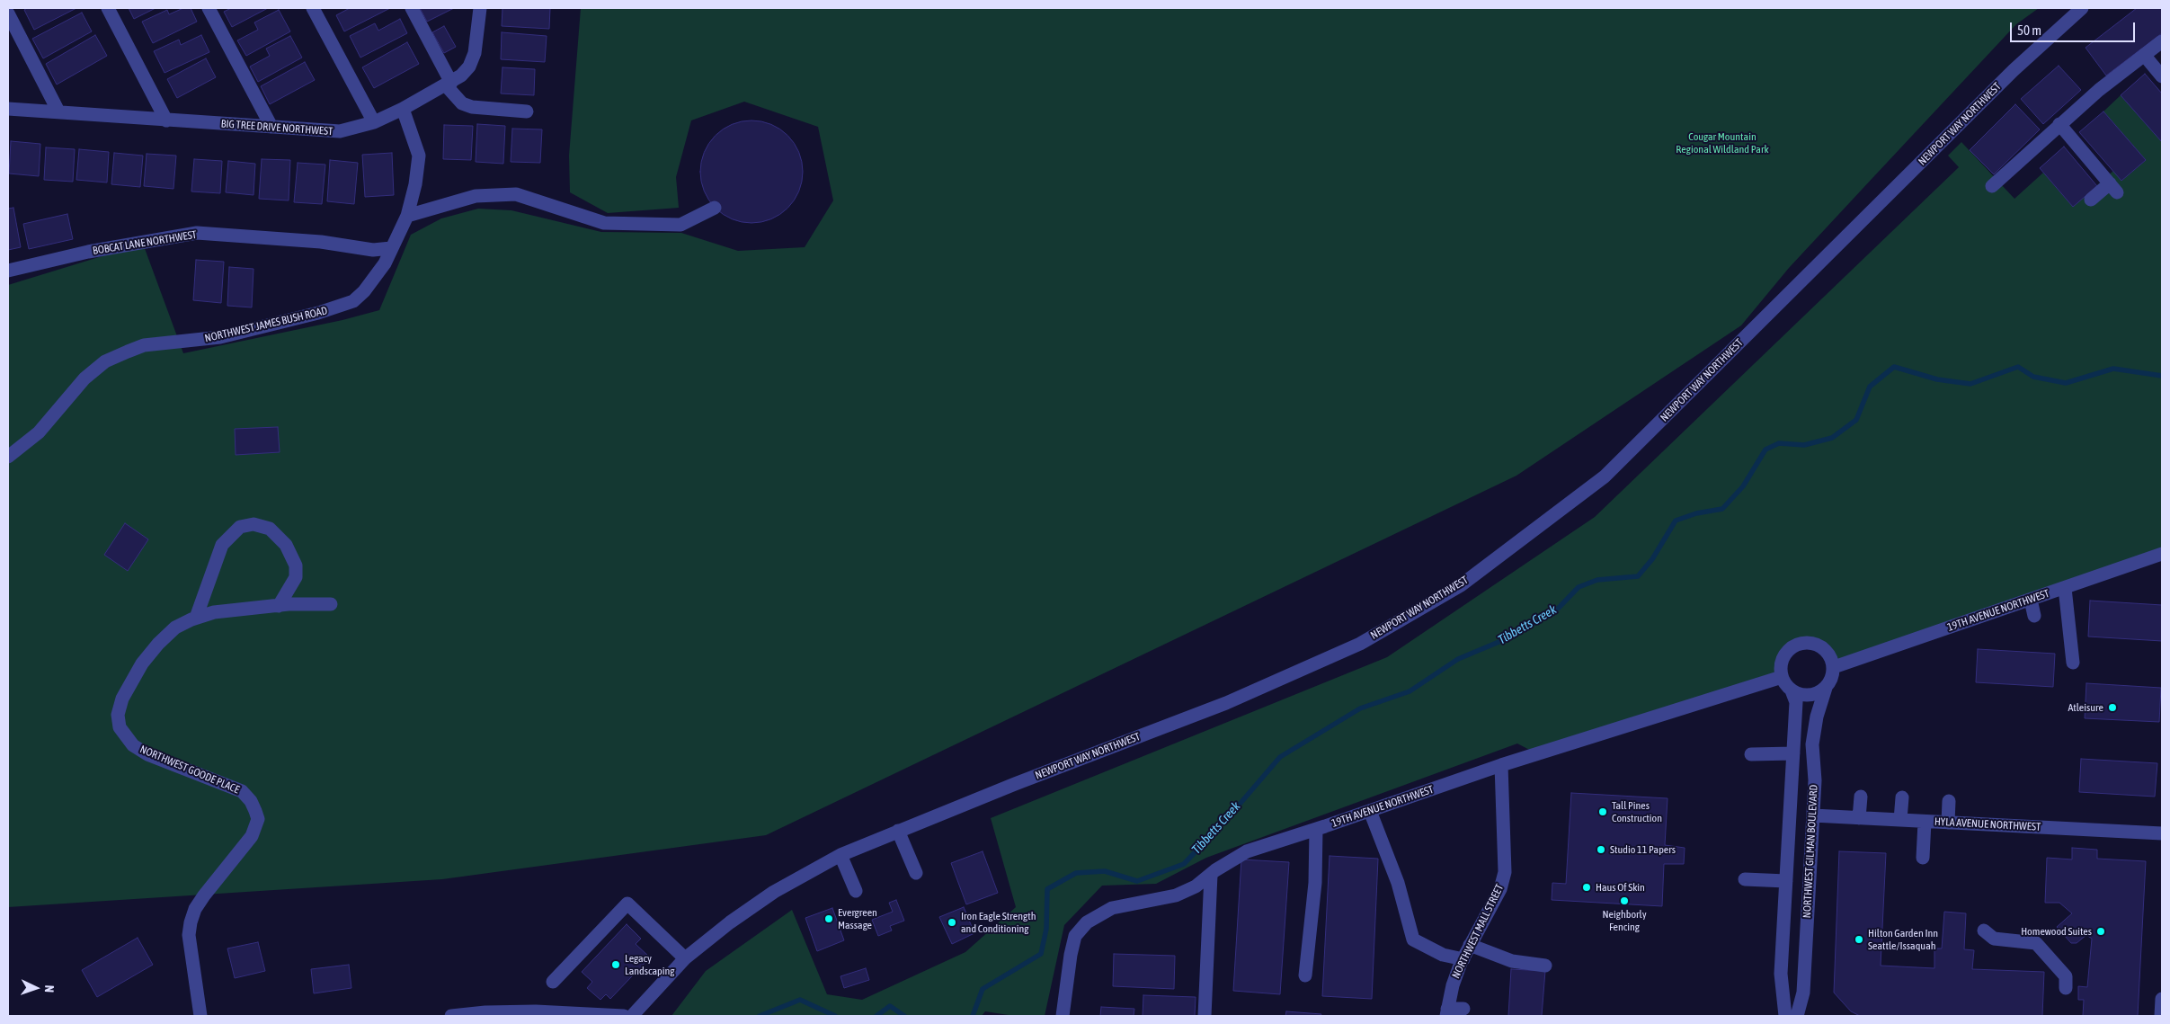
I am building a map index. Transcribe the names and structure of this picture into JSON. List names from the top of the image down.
{
  "streets": {
    "street": [
      "NEWPORT WAY NORTHWEST",
      "BIG TREE DRIVE NORTHWEST",
      "BOBCAT LANE NORTHWEST",
      "NORTHWEST JAMES BUSH ROAD",
      "19TH AVENUE NORTHWEST",
      "NORTHWEST GOODE PLACE",
      "HYLA AVENUE NORTHWEST",
      "NORTHWEST GILMAN BOULEVARD",
      "NORTHWEST MALL STREET"
    ]
  },
  "crossings": [
    ["BIG TREE DRIVE NORTHWEST", "NORTHWEST JAMES BUSH ROAD"],
    ["BOBCAT LANE NORTHWEST", "NORTHWEST JAMES BUSH ROAD"],
    ["19TH AVENUE NORTHWEST", "NORTHWEST GILMAN BOULEVARD"],
    ["19TH AVENUE NORTHWEST", "NORTHWEST MALL STREET"],
    ["HYLA AVENUE NORTHWEST", "NORTHWEST GILMAN BOULEVARD"]
  ],
  "water": ["Tibbetts Creek"],
  "parks": ["Cougar Mountain Regional Wildland Park"],
  "places": [
    "Atleisure",
    "Tall Pines Construction",
    "Studio 11 Papers",
    "Haus Of Skin",
    "Neighborly Fencing",
    "Evergreen Massage",
    "Iron Eagle Strength and Conditioning",
    "Homewood Suites",
    "Hilton Garden Inn Seattle/Issaquah",
    "Legacy Landscaping"
  ],
  "scale_bar": "50 m",
  "north": "right"
}
